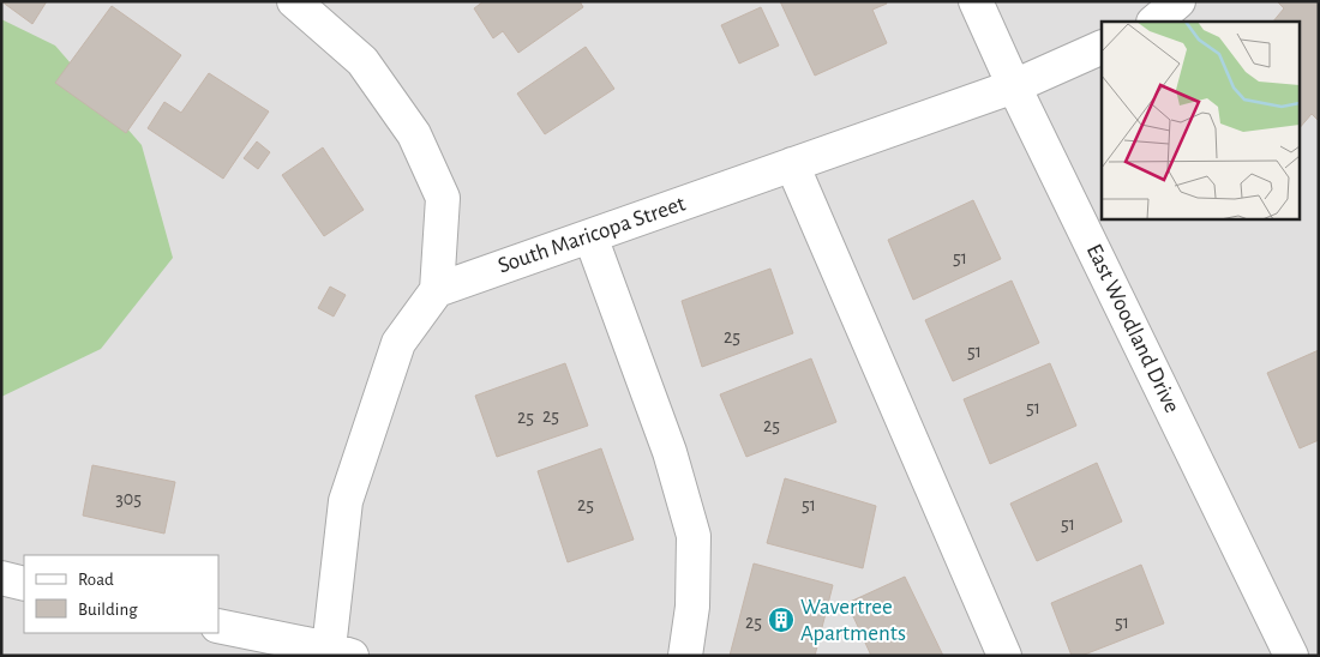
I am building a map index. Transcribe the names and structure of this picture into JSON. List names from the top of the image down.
{
  "streets": {
    "street": ["South Maricopa Street", "East Woodland Drive"]
  },
  "crossings": [
    ["South Maricopa Street", "East Woodland Drive"]
  ],
  "places": {
    "building": ["Wavertree Apartments"]
  },
  "house_numbers": [
    "51",
    "25",
    "51",
    "51",
    "25",
    "25",
    "25",
    "305",
    "25",
    "51",
    "51",
    "25",
    "51"
  ],
  "legend": ["Road", "Building"]
}
